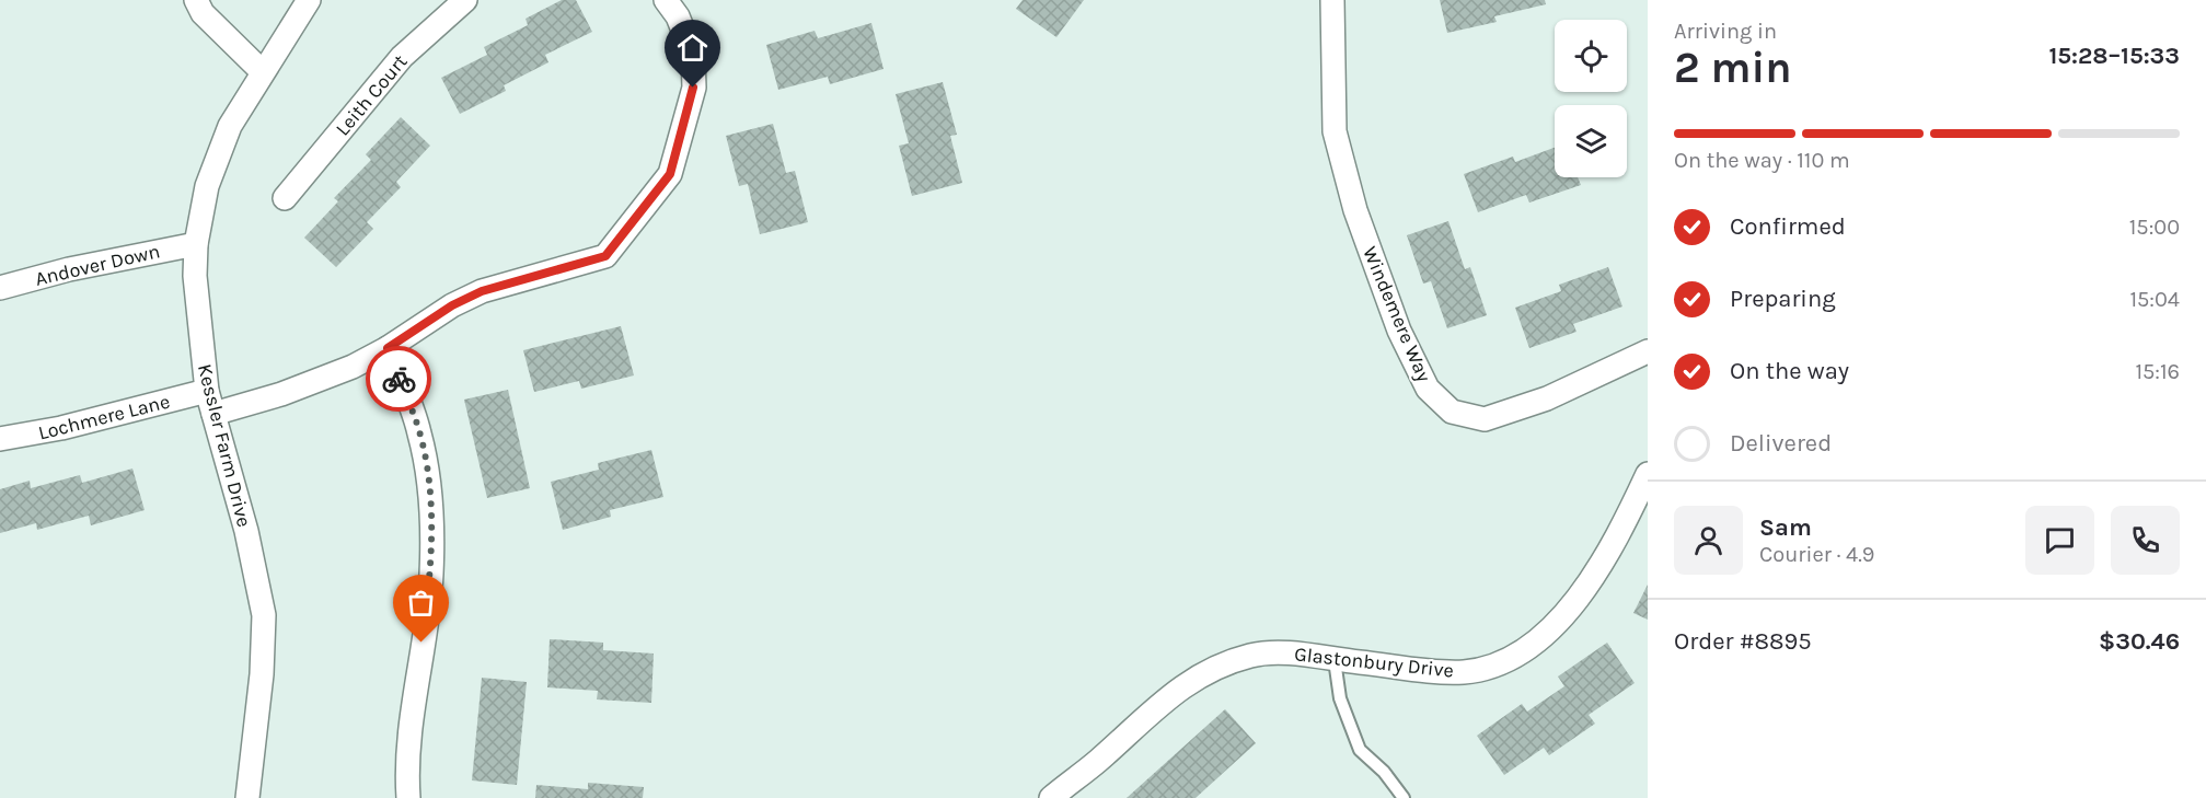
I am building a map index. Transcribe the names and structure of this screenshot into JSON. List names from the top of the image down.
{
  "streets": {
    "street": [
      "Leith Court",
      "Andover Down",
      "Windemere Way",
      "Lochmere Lane",
      "Kessler Farm Drive",
      "Glastonbury Drive"
    ]
  },
  "crossings": [
    ["Andover Down", "Kessler Farm Drive"],
    ["Lochmere Lane", "Kessler Farm Drive"]
  ],
  "page": {
    "heading": ["2 min", "Arriving in", "15:28–15:33"],
    "panel": [
      "Sam",
      "Courier · 4.9",
      "Order #8895",
      "$30.46"
    ],
    "bar": "On the way · 110 m",
    "list": [
      ["Confirmed", "15:00"],
      ["Preparing", "15:04"],
      ["On the way", "15:16"],
      "Delivered"
    ]
  }
}
